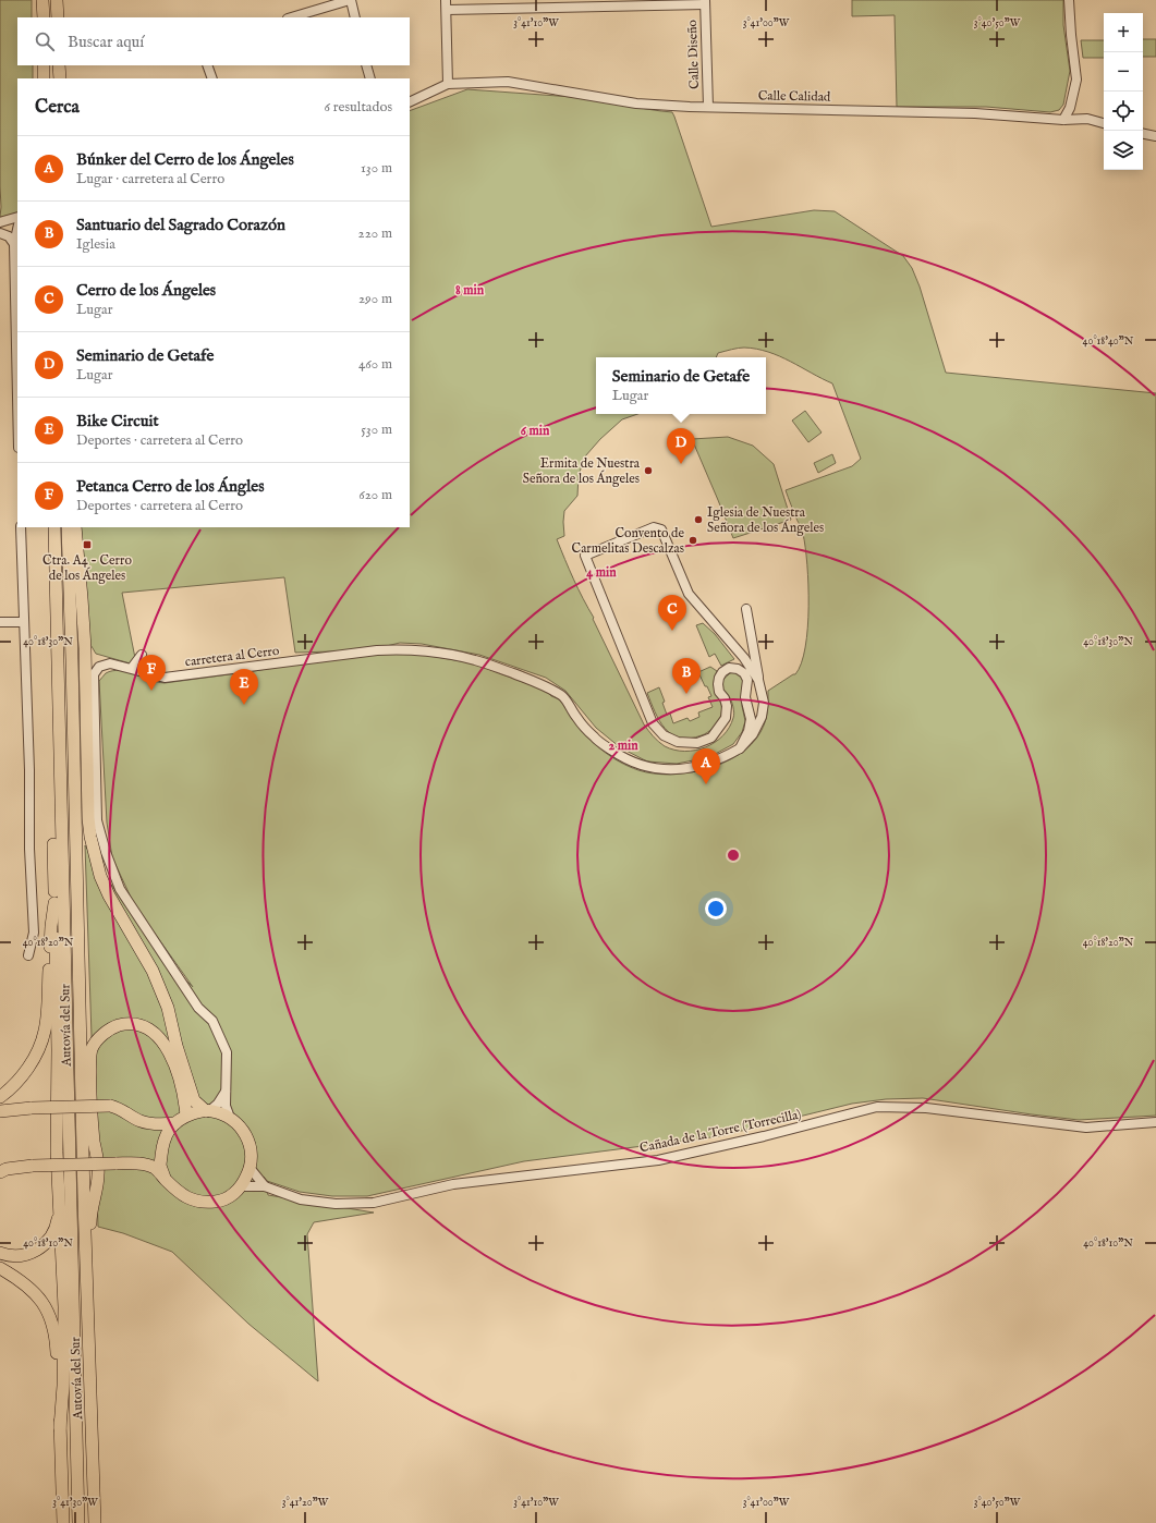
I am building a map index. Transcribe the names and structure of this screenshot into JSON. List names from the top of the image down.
{
  "streets": {
    "highway": ["Autovía del Sur"],
    "street": [
      "Calle Diseño",
      "Calle Calidad",
      "carretera al Cerro",
      "Cañada de la Torre (Torrecilla)"
    ]
  },
  "crossings": [
    ["Calle Diseño", "Calle Calidad"]
  ],
  "places": {
    "other": ["Ermita de Nuestra Señora de los Ángeles", "Iglesia de Nuestra Señora de los Ángeles", "Convento de Carmelitas Descalzas"],
    "transit": ["Ctra. A4 - Cerro de los Ángeles"]
  },
  "page": {
    "map_buttons": ["+", "−"],
    "search": "Buscar aquí",
    "heading": ["Cerca", "6 resultados"],
    "list": [
      {
        "mark": "A",
        "name": "Búnker del Cerro de los Ángeles",
        "note": "Lugar · carretera al Cerro",
        "value": "130 m"
      },
      {
        "mark": "B",
        "name": "Santuario del Sagrado Corazón",
        "note": "Iglesia",
        "value": "220 m"
      },
      {
        "mark": "C",
        "name": "Cerro de los Ángeles",
        "note": "Lugar",
        "value": "290 m"
      },
      {
        "mark": "D",
        "name": "Seminario de Getafe",
        "note": "Lugar",
        "value": "460 m"
      },
      {
        "mark": "E",
        "name": "Bike Circuit",
        "note": "Deportes · carretera al Cerro",
        "value": "530 m"
      },
      {
        "mark": "F",
        "name": "Petanca Cerro de los Ángles",
        "note": "Deportes · carretera al Cerro",
        "value": "620 m"
      }
    ],
    "popup": ["Seminario de Getafe", "Lugar"],
    "pins": [
      "D",
      "C",
      "F",
      "B",
      "E",
      "A"
    ]
  },
  "coordinates": [
    "3°41'10\"W",
    "3°41'00\"W",
    "3°40'50\"W",
    "40°18'40\"N",
    "40°18'30\"N",
    "40°18'20\"N",
    "40°18'10\"N",
    "3°41'30\"W",
    "3°41'20\"W"
  ],
  "rings": [
    "8 min",
    "6 min",
    "4 min",
    "2 min"
  ]
}
